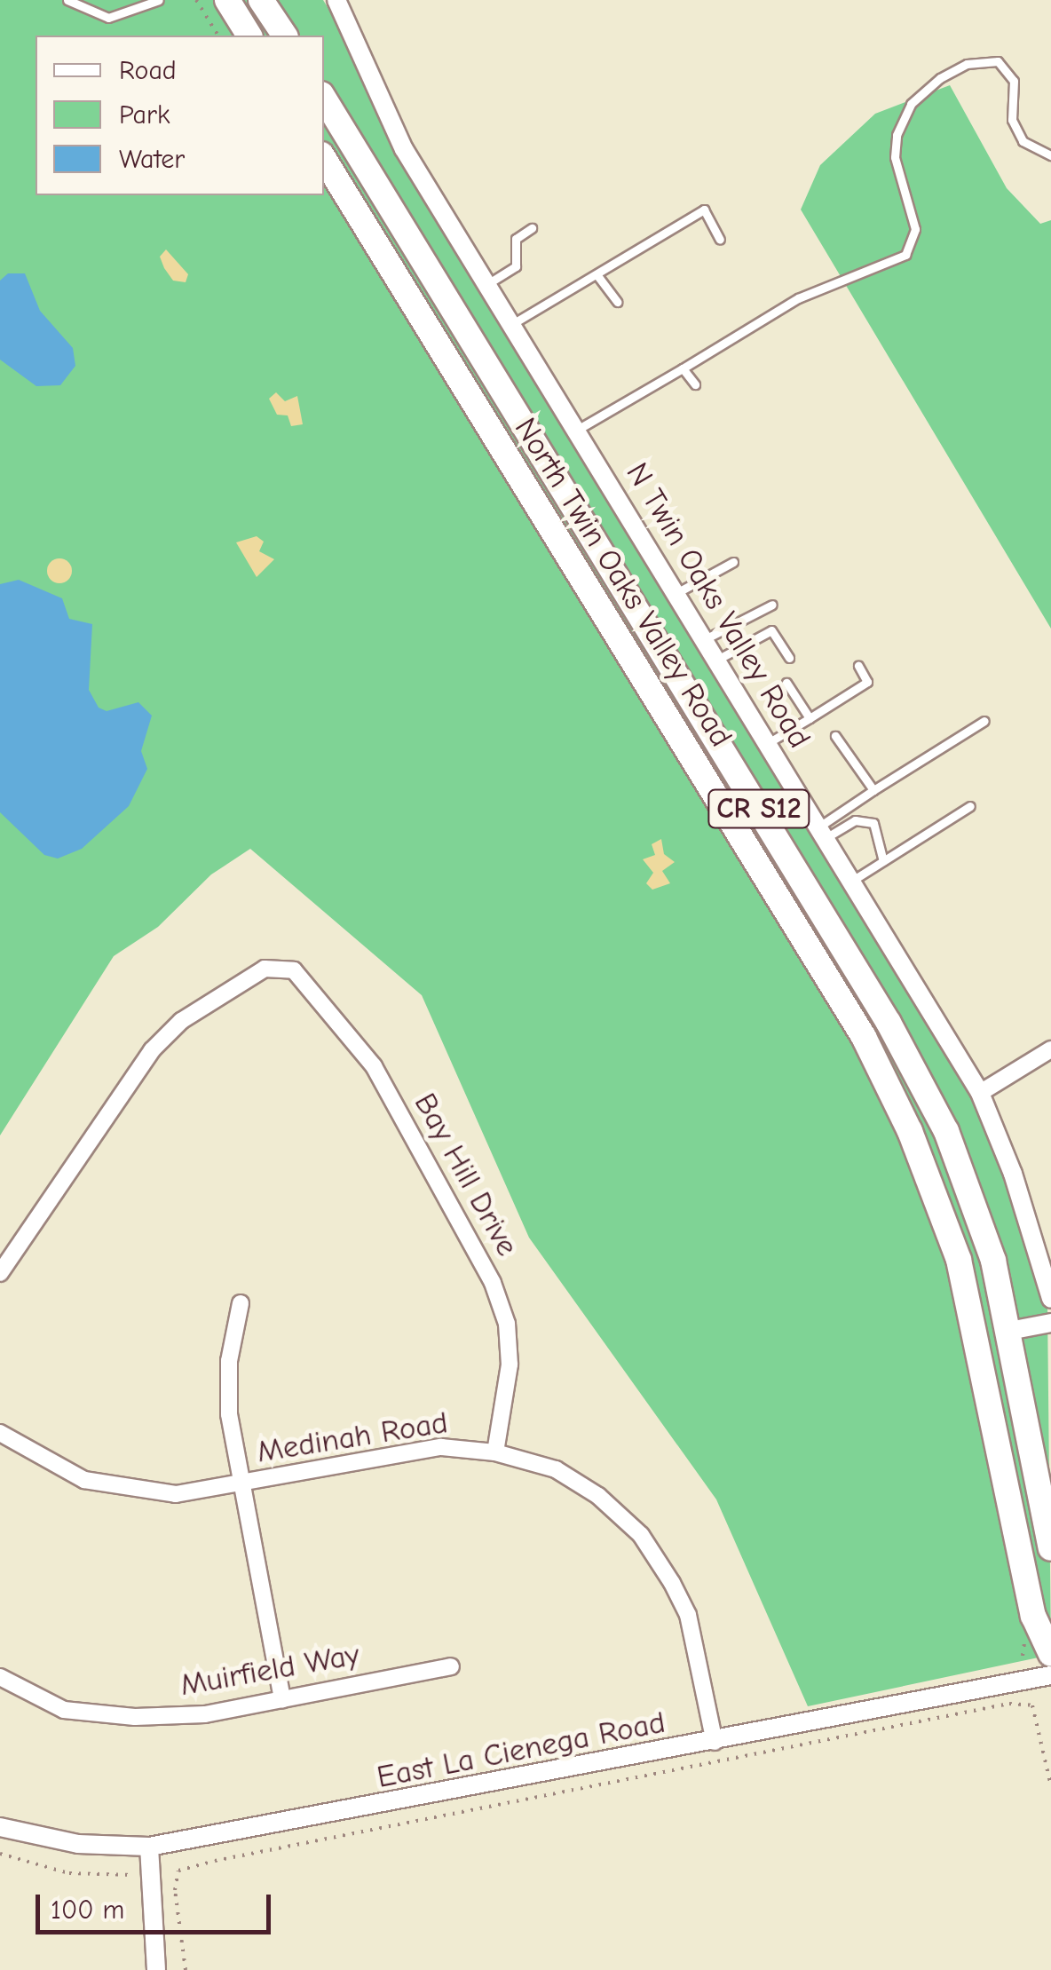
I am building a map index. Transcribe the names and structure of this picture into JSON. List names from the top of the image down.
{
  "streets": {
    "main road": ["North Twin Oaks Valley Road", "CR S12"],
    "street": [
      "N Twin Oaks Valley Road",
      "Bay Hill Drive",
      "Medinah Road",
      "Muirfield Way",
      "East La Cienega Road"
    ]
  },
  "crossings": [
    ["Bay Hill Drive", "Medinah Road"],
    ["Medinah Road", "East La Cienega Road"]
  ],
  "legend": ["Road", "Park", "Water"],
  "scale_bar": "100 m"
}
